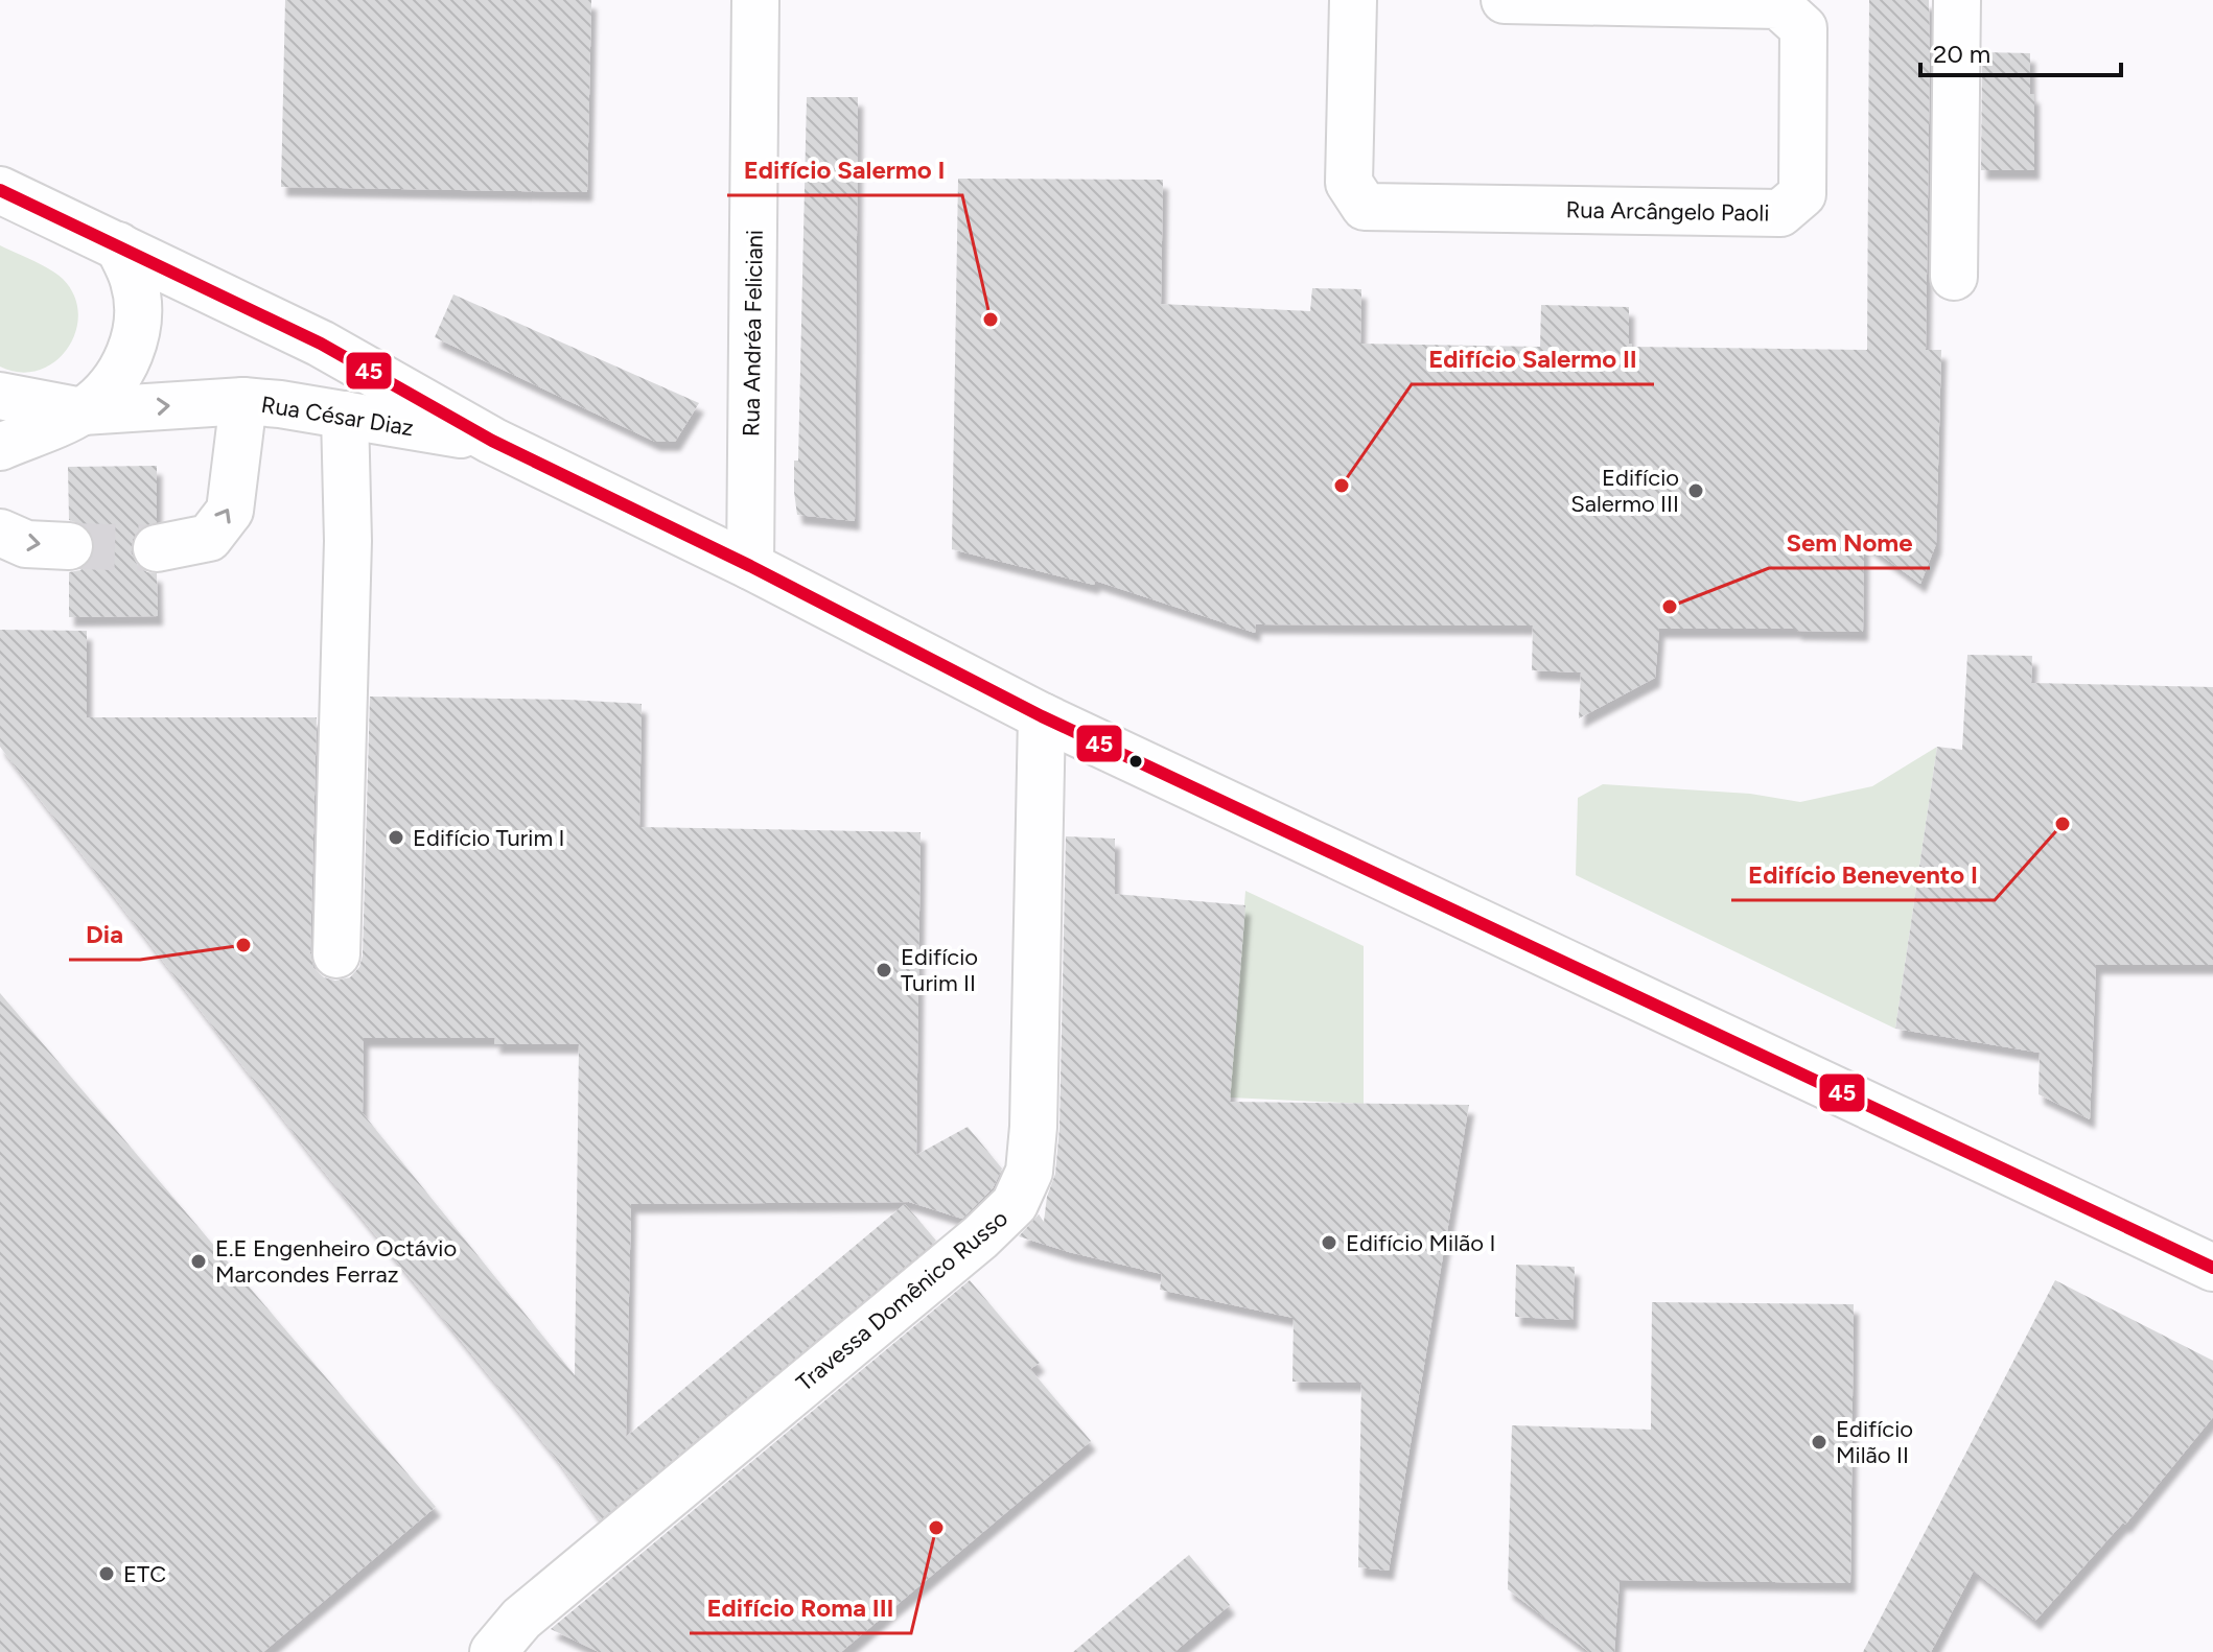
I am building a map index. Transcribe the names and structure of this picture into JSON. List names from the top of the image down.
{
  "streets": {
    "street": [
      "Rua Arcângelo Paoli",
      "Rua Andréa Feliciani",
      "Rua César Diaz",
      "Travessa Domênico Russo"
    ]
  },
  "crossings": [
    ["Rua Andréa Feliciani", "Rua César Diaz"],
    ["Rua César Diaz", "Travessa Domênico Russo"]
  ],
  "places": [
    "Edifício Salermo I",
    "Edifício Salermo II",
    "Edifício Salermo III",
    "Sem Nome",
    "Edifício Benevento I",
    "Edifício Turim I",
    "Dia",
    "Edifício Turim II",
    "Edifício Milão I",
    "E.E Engenheiro Octávio Marcondes Ferraz",
    "Edifício Milão II",
    "Edifício Roma III",
    "ETC"
  ],
  "lines": ["transit line 45"],
  "scale_bar": "20 m"
}
